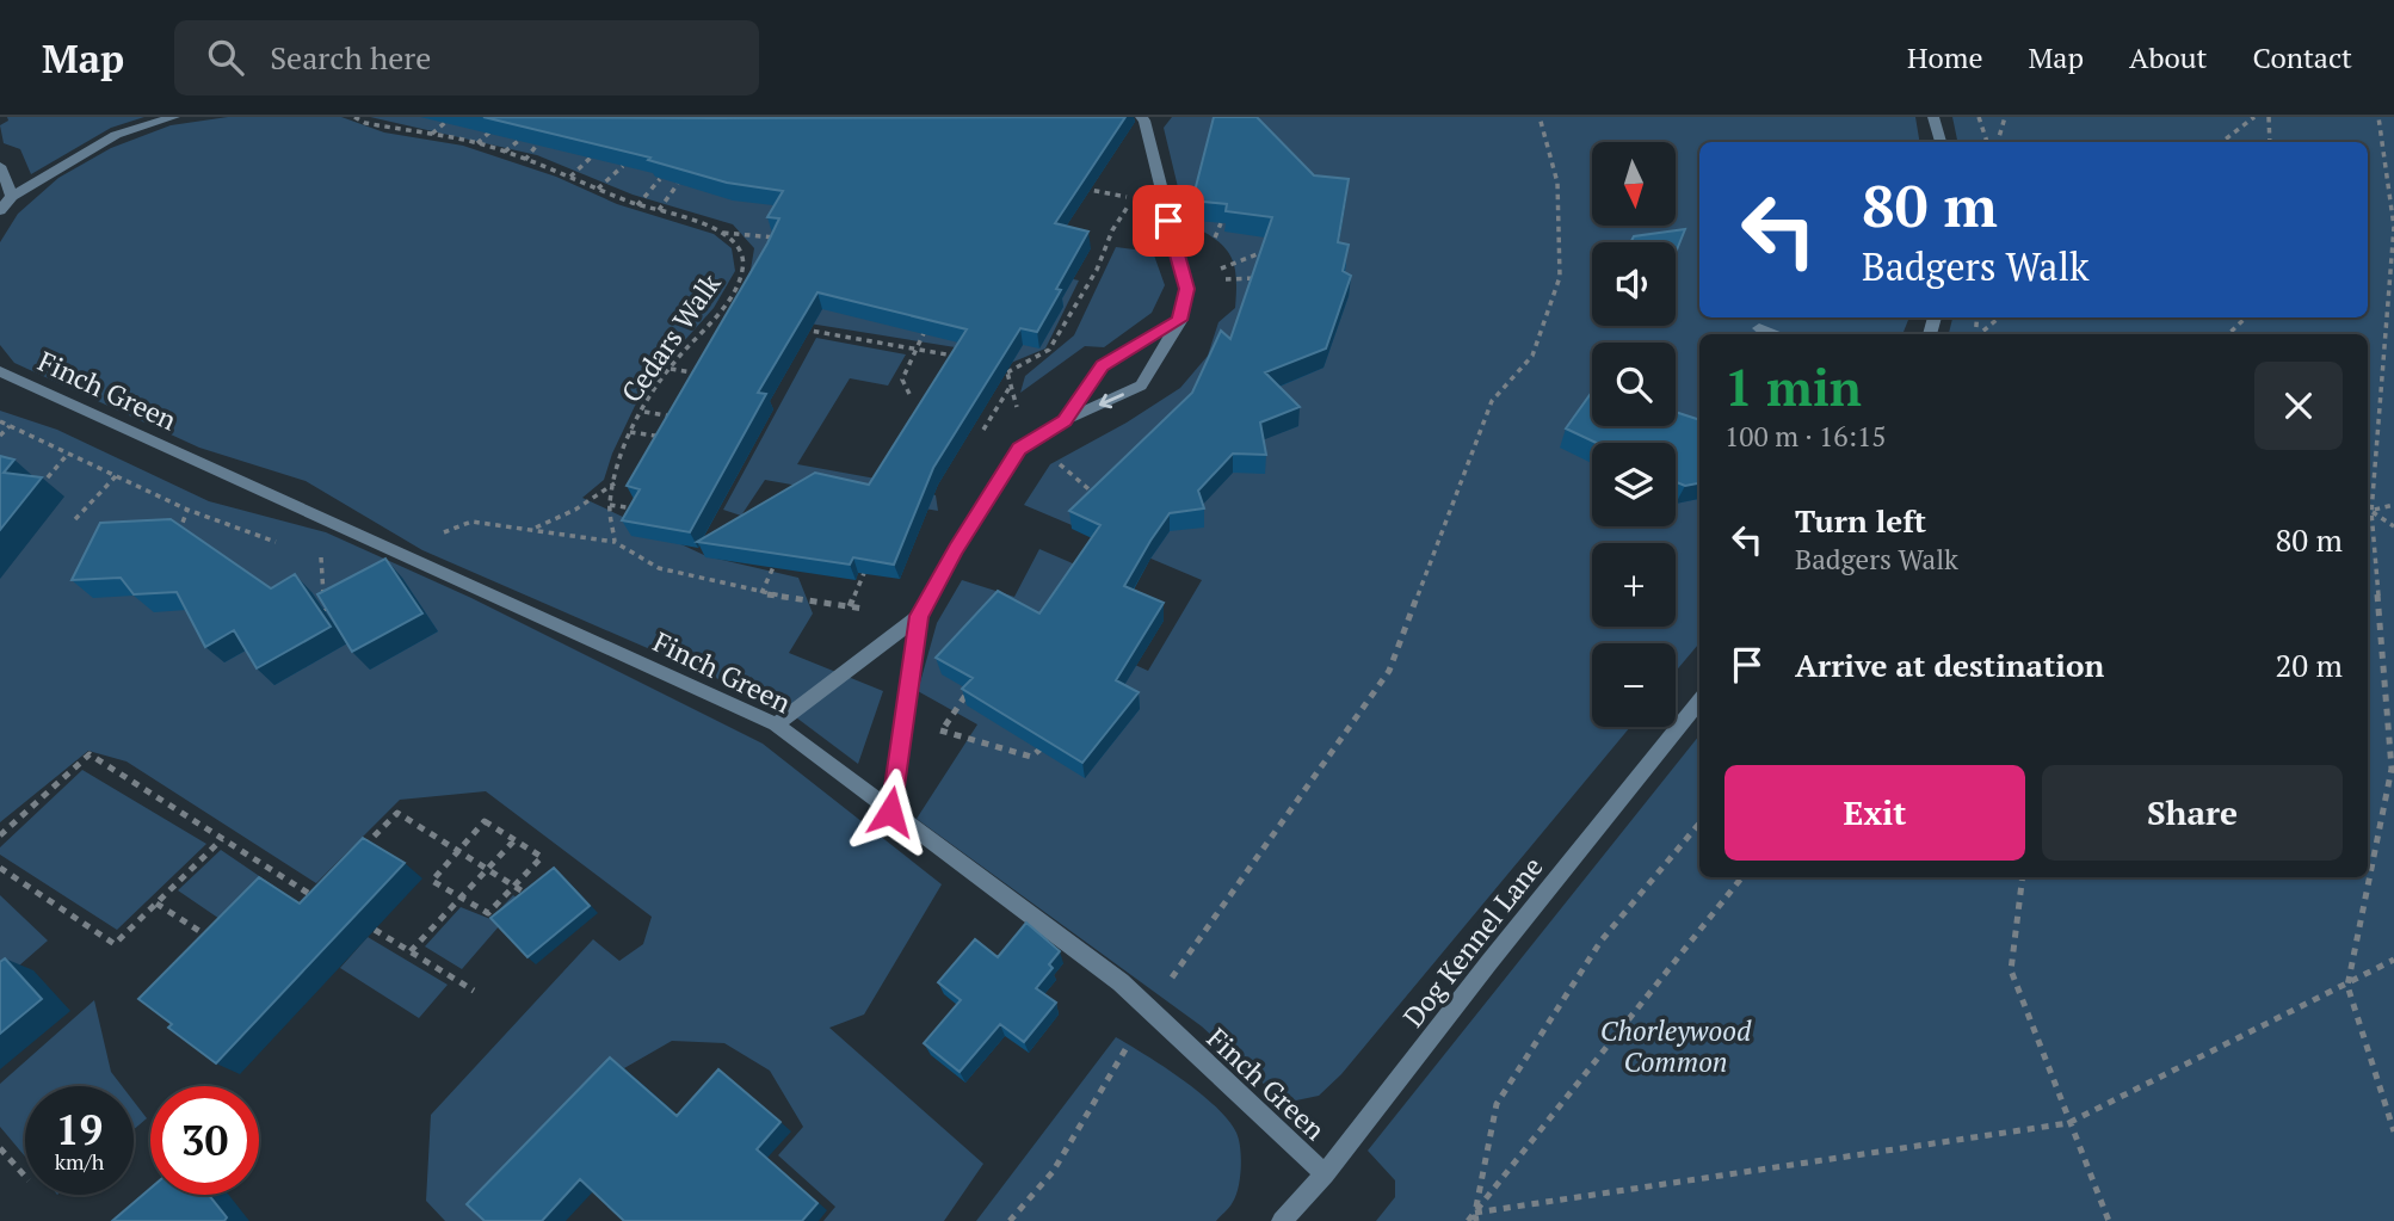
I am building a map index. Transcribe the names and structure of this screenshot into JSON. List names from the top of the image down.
{
  "streets": {
    "street": ["Finch Green", "Dog Kennel Lane"],
    "path": ["Cedars Walk"]
  },
  "crossings": [
    ["Finch Green", "Dog Kennel Lane"]
  ],
  "parks": ["Chorleywood Common"],
  "north": "bottom",
  "page": {
    "header": "Map",
    "search": "Search here",
    "nav": [
      "Home",
      "Map",
      "About",
      "Contact"
    ],
    "map_buttons": ["+", "−"],
    "turn": ["80 m", "Badgers Walk"],
    "heading": ["1 min", "100 m · 16:15"],
    "list": [
      {
        "name": "Turn left",
        "note": "Badgers Walk",
        "value": "80 m"
      },
      {
        "name": "Arrive at destination",
        "value": "20 m"
      }
    ],
    "buttons": ["Exit", "Share"],
    "speed": "19 km/h",
    "limit": "30"
  }
}
